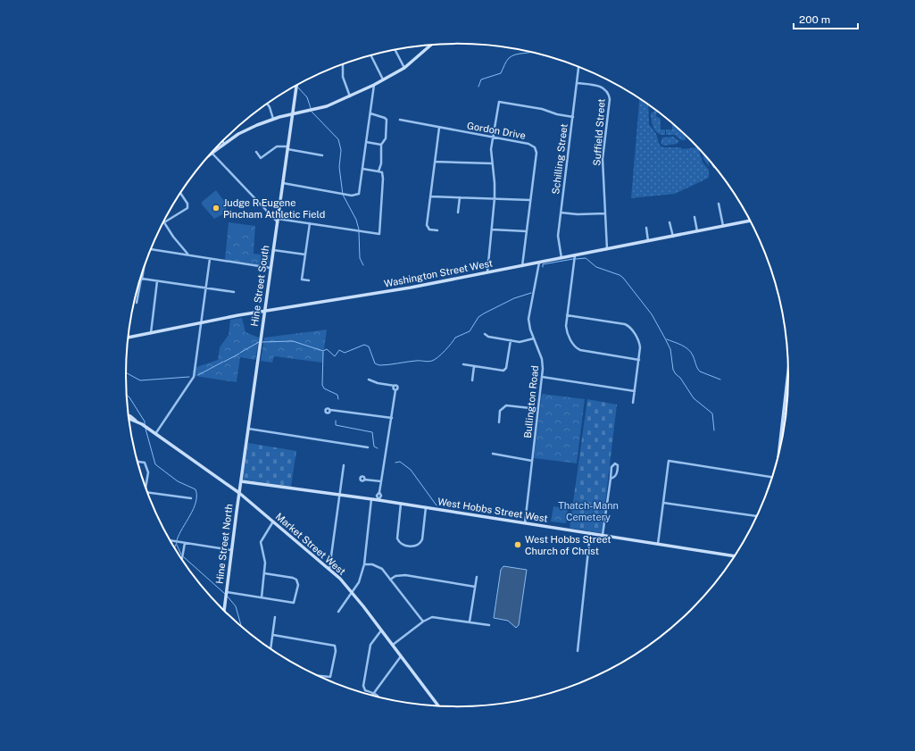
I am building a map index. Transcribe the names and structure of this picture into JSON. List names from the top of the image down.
{
  "streets": {
    "street": [
      "Gordon Drive",
      "Suffield Street",
      "Schilling Street",
      "Washington Street West",
      "Hine Street South",
      "Bullington Road",
      "West Hobbs Street West",
      "Hine Street North",
      "Market Street West"
    ]
  },
  "crossings": [
    ["Gordon Drive", "Washington Street West"],
    ["Suffield Street", "Schilling Street"],
    ["Suffield Street", "Washington Street West"],
    ["Schilling Street", "Washington Street West"],
    ["Washington Street West", "Hine Street South"],
    ["Washington Street West", "Bullington Road"],
    ["Hine Street South", "West Hobbs Street West"],
    ["Hine Street South", "Hine Street North"],
    ["Hine Street South", "Market Street West"],
    ["Bullington Road", "West Hobbs Street West"],
    ["Hine Street North", "Market Street West"]
  ],
  "parks": ["Thatch-Mann Cemetery"],
  "places": ["Judge R Eugene Pincham Athletic Field", "West Hobbs Street Church of Christ"],
  "scale_bar": "200 m"
}
